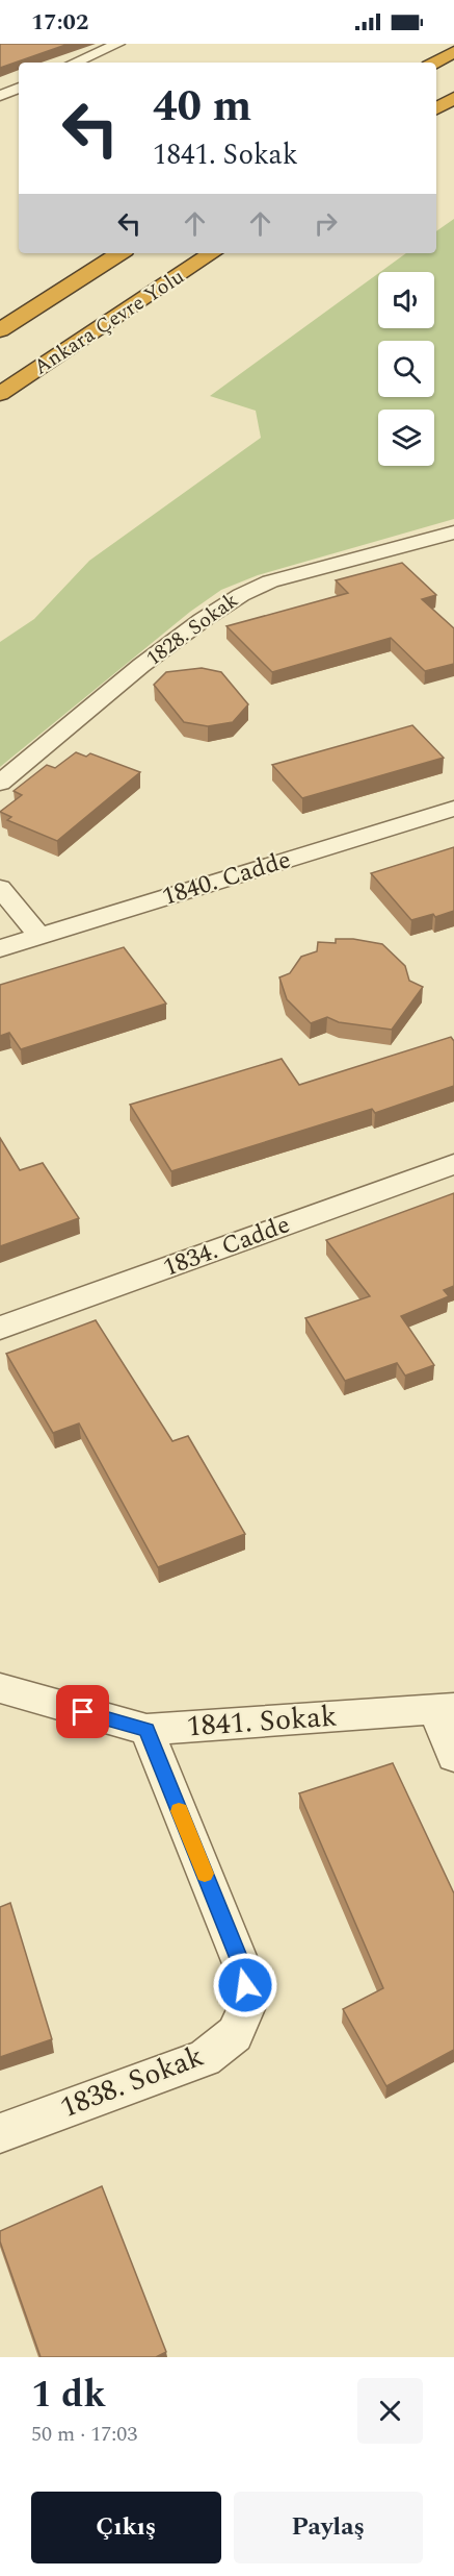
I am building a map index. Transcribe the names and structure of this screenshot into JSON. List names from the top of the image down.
{
  "streets": {
    "highway": ["Ankara Çevre Yolu"],
    "street": [
      "1828. Sokak",
      "1840. Cadde",
      "1834. Cadde",
      "1841. Sokak",
      "1838. Sokak"
    ]
  },
  "crossings": [
    ["1841. Sokak", "1838. Sokak"]
  ],
  "page": {
    "status": "17:02",
    "turn": ["40 m", "1841. Sokak"],
    "heading": ["1 dk", "50 m · 17:03"],
    "buttons": ["Çıkış", "Paylaş"]
  }
}
